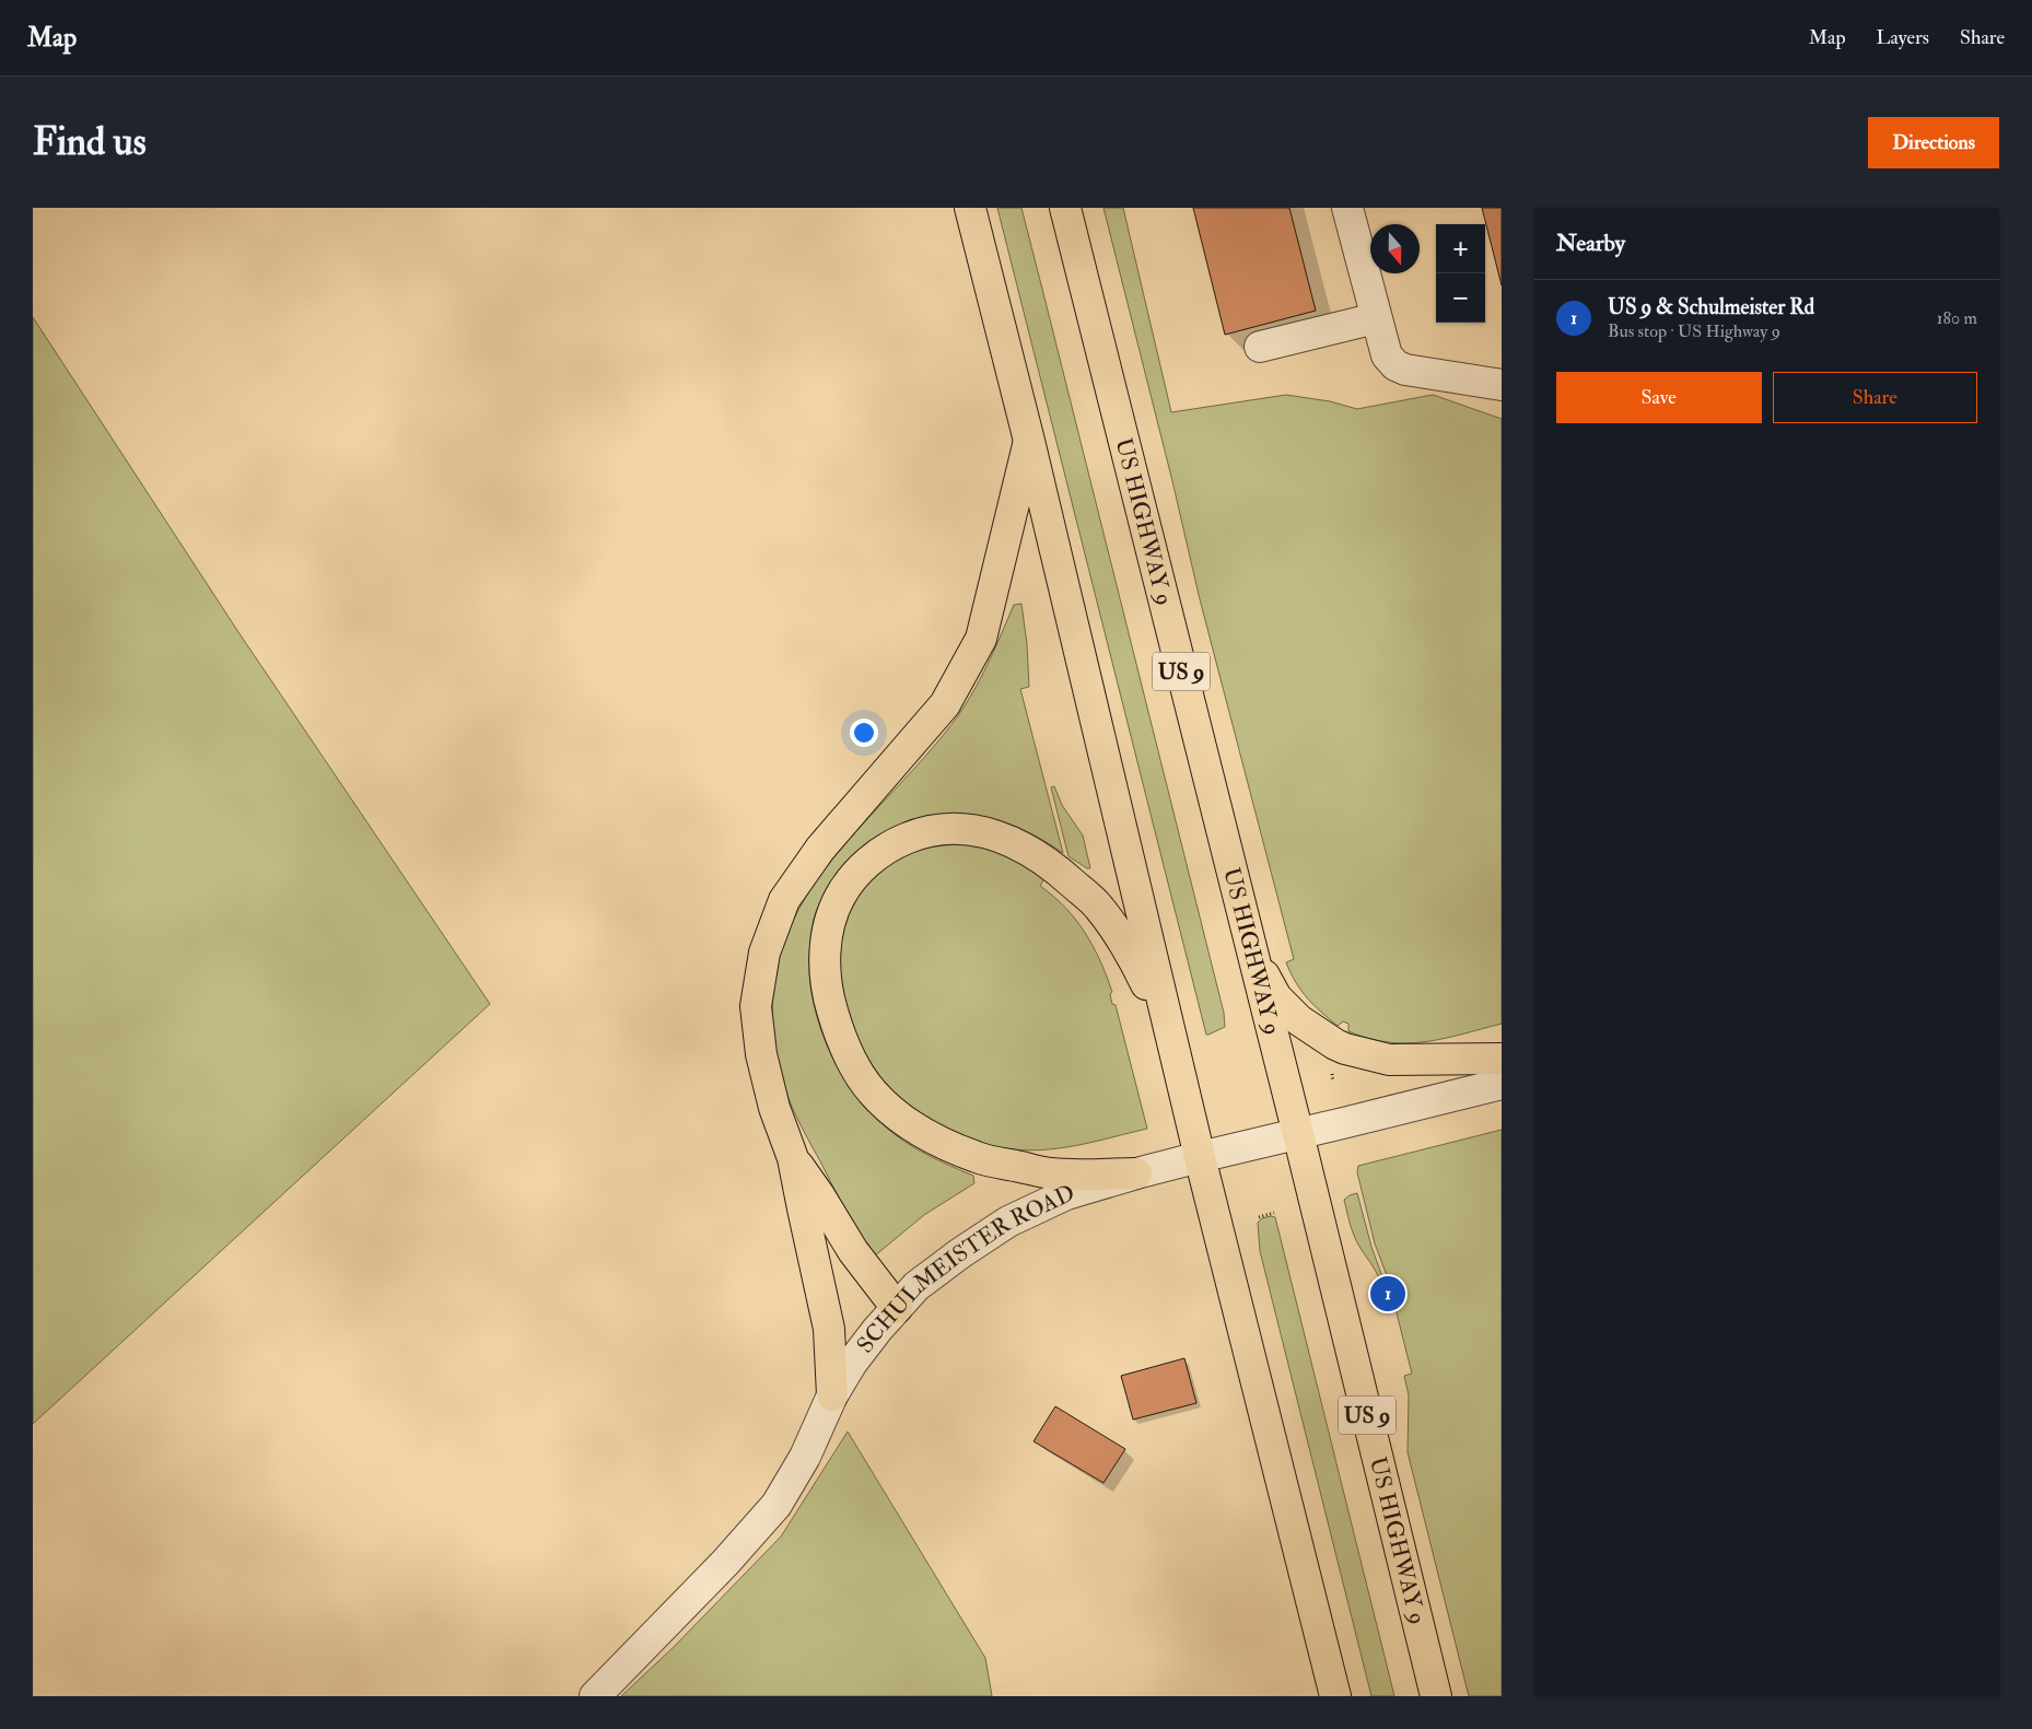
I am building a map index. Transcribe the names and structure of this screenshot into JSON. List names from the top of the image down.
{
  "streets": {
    "highway": ["US HIGHWAY 9", "US 9"],
    "street": ["SCHULMEISTER ROAD"]
  },
  "crossings": [
    ["US HIGHWAY 9", "SCHULMEISTER ROAD"]
  ],
  "north": "bottom",
  "page": {
    "header": "Map",
    "nav": ["Map", "Layers", "Share"],
    "buttons": [
      "Directions",
      ["Save", "Share"]
    ],
    "title": "Find us",
    "heading": "Nearby",
    "map_buttons": ["+", "−"],
    "list": [
      {
        "mark": "1",
        "name": "US 9 & Schulmeister Rd",
        "note": "Bus stop · US Highway 9",
        "value": "180 m"
      }
    ],
    "pins": "1"
  }
}
